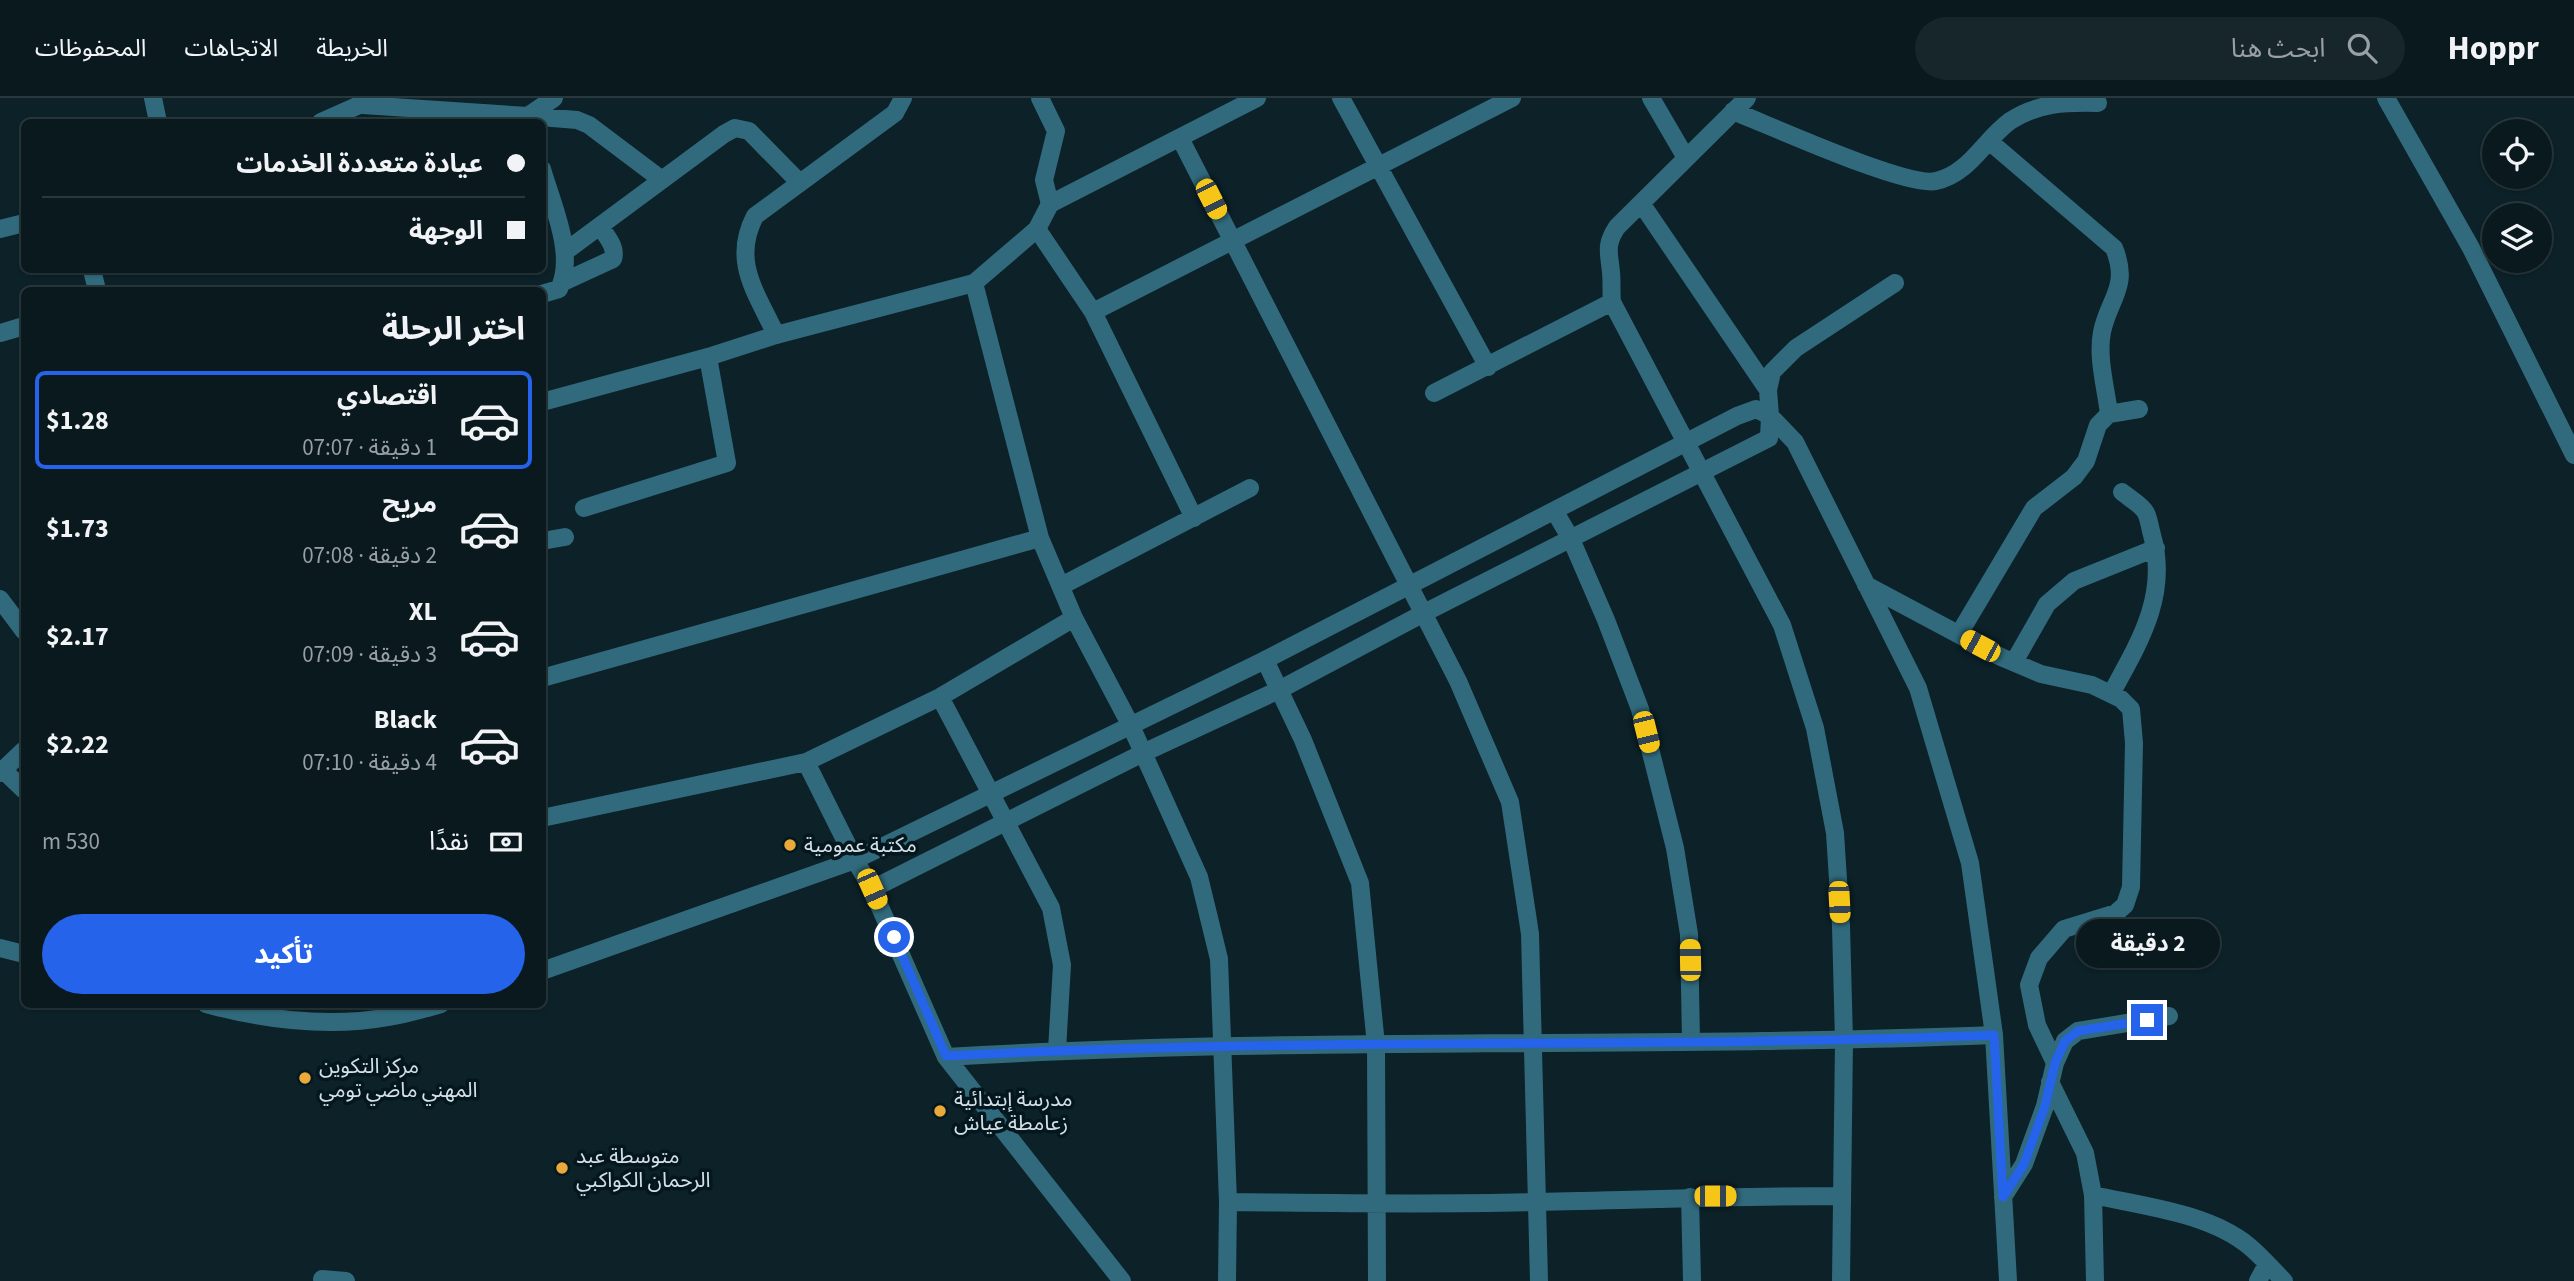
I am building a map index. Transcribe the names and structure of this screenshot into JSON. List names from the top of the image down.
{
  "places": [
    "مكتبة عمومية",
    "مركز التكوين المهني ماضي تومي",
    "مدرسة إبتدائية زعامطة عياش",
    "متوسطة عبد الرحمان الكواكبي"
  ],
  "page": {
    "header": "Hoppr",
    "search": "ابحث هنا",
    "nav": ["الخريطة", "الاتجاهات", "المحفوظات"],
    "banner": ["عيادة متعددة الخدمات", "الوجهة"],
    "heading": "اختر الرحلة",
    "list": [
      {
        "name": "اقتصادي",
        "note": "1 دقيقة · 07:07",
        "value": "$1.28"
      },
      {
        "name": "مريح",
        "note": "2 دقيقة · 07:08",
        "value": "$1.73"
      },
      {
        "name": "XL",
        "note": "3 دقيقة · 07:09",
        "value": "$2.17"
      },
      {
        "name": "Black",
        "note": "4 دقيقة · 07:10",
        "value": "$2.22"
      }
    ],
    "pay": ["نقدًا", "530 m"],
    "buttons": "تأكيد",
    "bubble": "2 دقيقة"
  }
}
